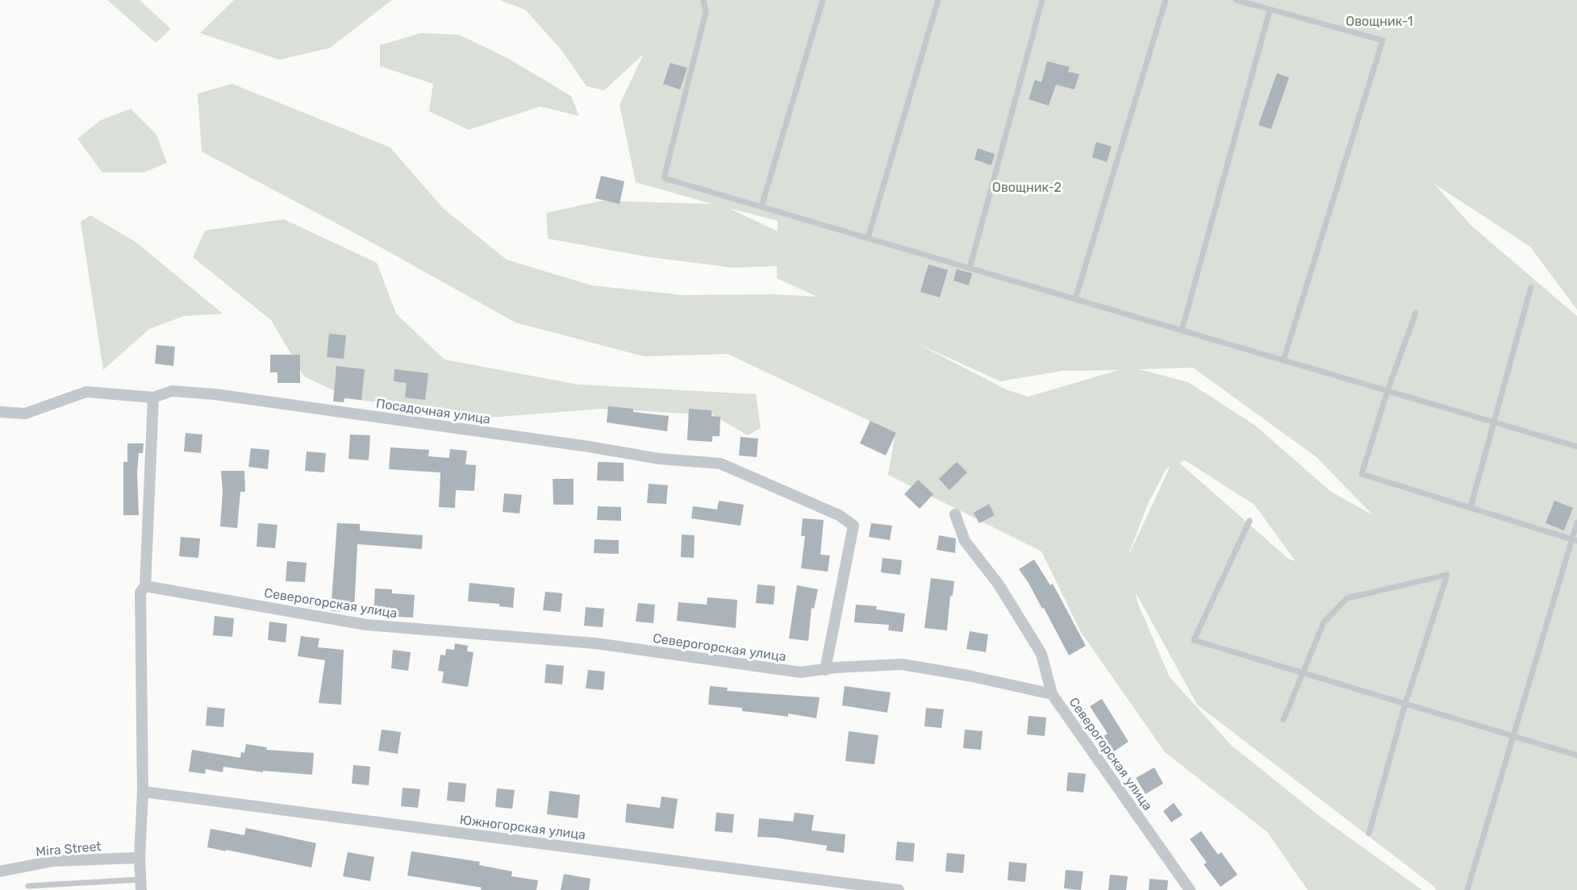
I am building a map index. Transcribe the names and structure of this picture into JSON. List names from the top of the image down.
{
  "streets": {
    "street": [
      "Посадочная улица",
      "Северогорская улица",
      "Южногорская улица",
      "Mira Street"
    ]
  },
  "crossings": [
    ["Посадочная улица", "Северогорская улица"]
  ],
  "parks": ["Овощник-1", "Овощник-2"]
}
